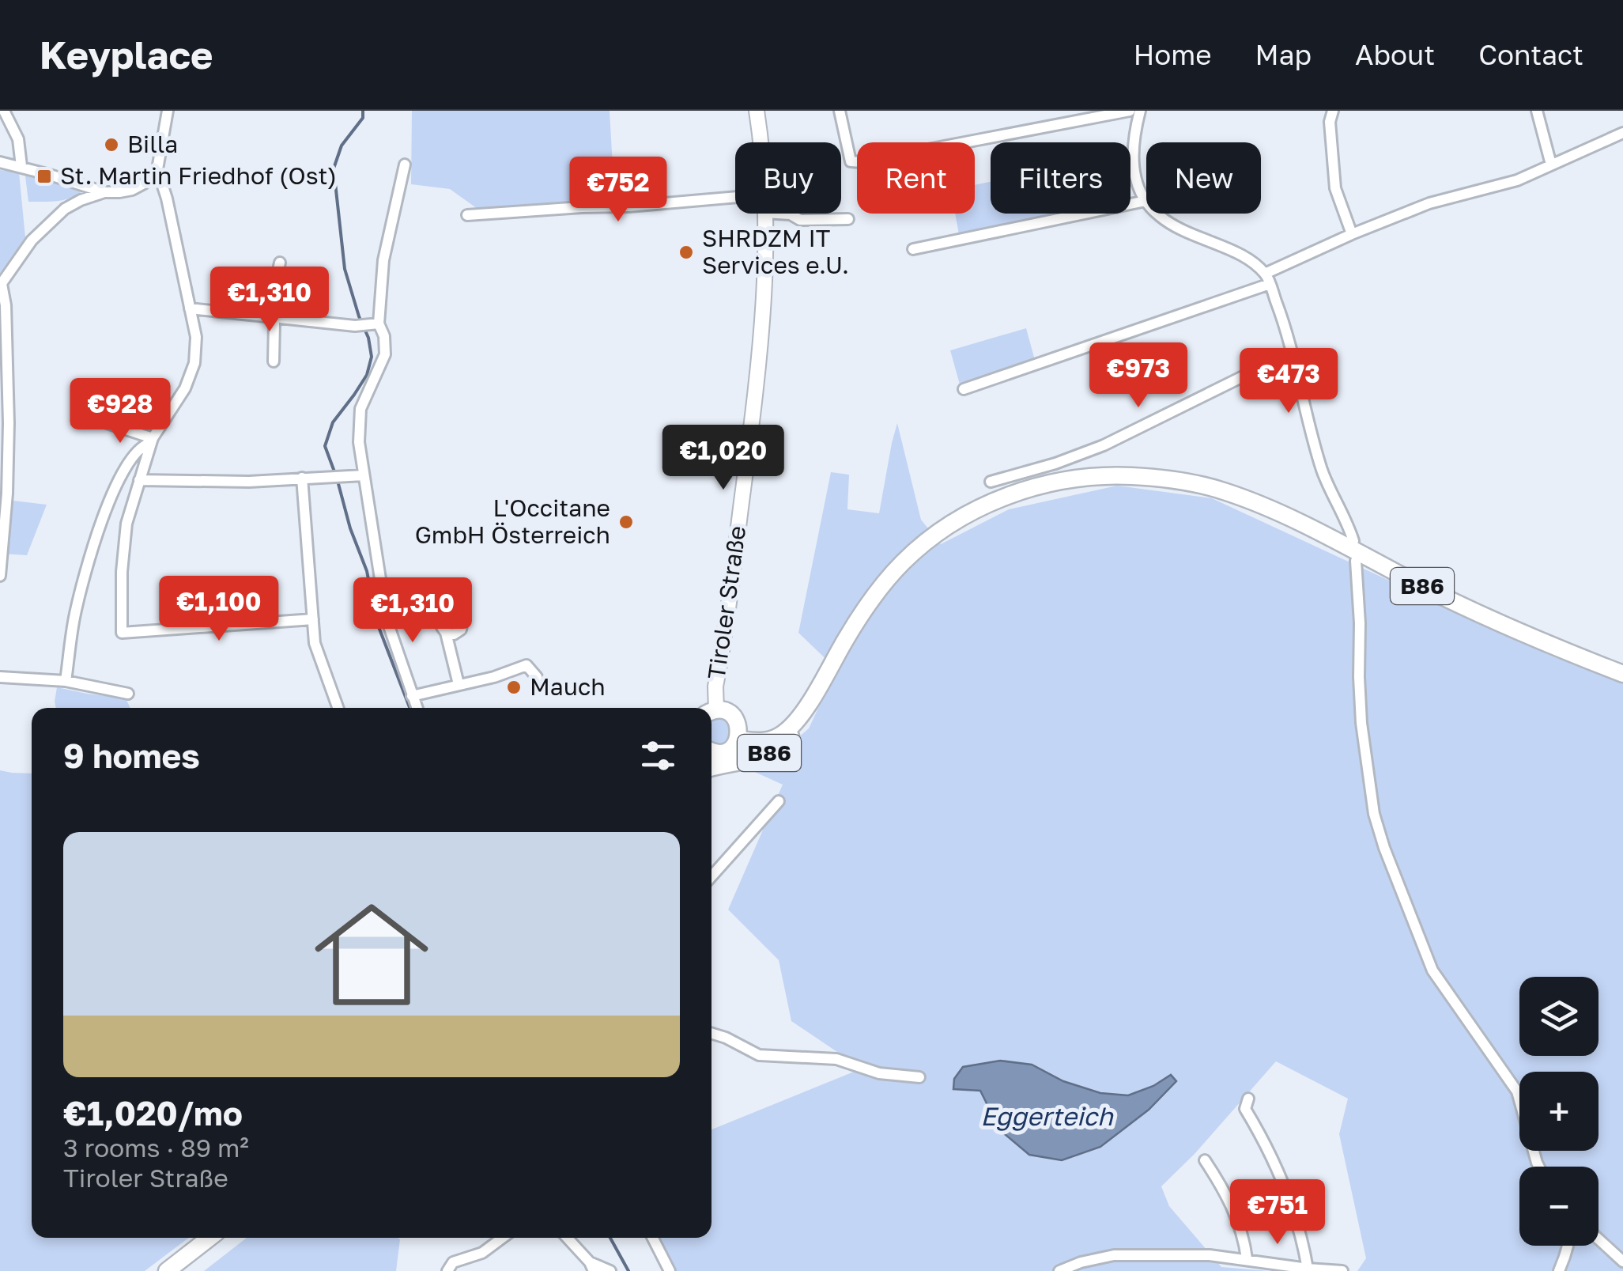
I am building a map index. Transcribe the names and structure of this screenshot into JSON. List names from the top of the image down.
{
  "streets": {
    "main road": ["B86", "Tiroler Straße"]
  },
  "water": ["Eggerteich"],
  "places": {
    "other": [
      "Billa",
      "SHRDZM IT Services e.U.",
      "L'Occitane GmbH Österreich",
      "Mauch"
    ],
    "transit": ["St. Martin Friedhof (Ost)"]
  },
  "page": {
    "header": "Keyplace",
    "nav": [
      "Home",
      "Map",
      "About",
      "Contact"
    ],
    "chip": [
      "Buy",
      "Rent",
      "Filters",
      "New"
    ],
    "price": [
      "€752",
      "€1,310",
      "€973",
      "€473",
      "€928",
      "€1,020",
      "€1,100",
      "€1,310",
      "€751"
    ],
    "heading": "9 homes",
    "list": [
      {
        "name": "€1,020/mo",
        "note": "3 rooms · 89 m² · Tiroler Straße"
      }
    ],
    "map_buttons": ["+", "−"]
  }
}
